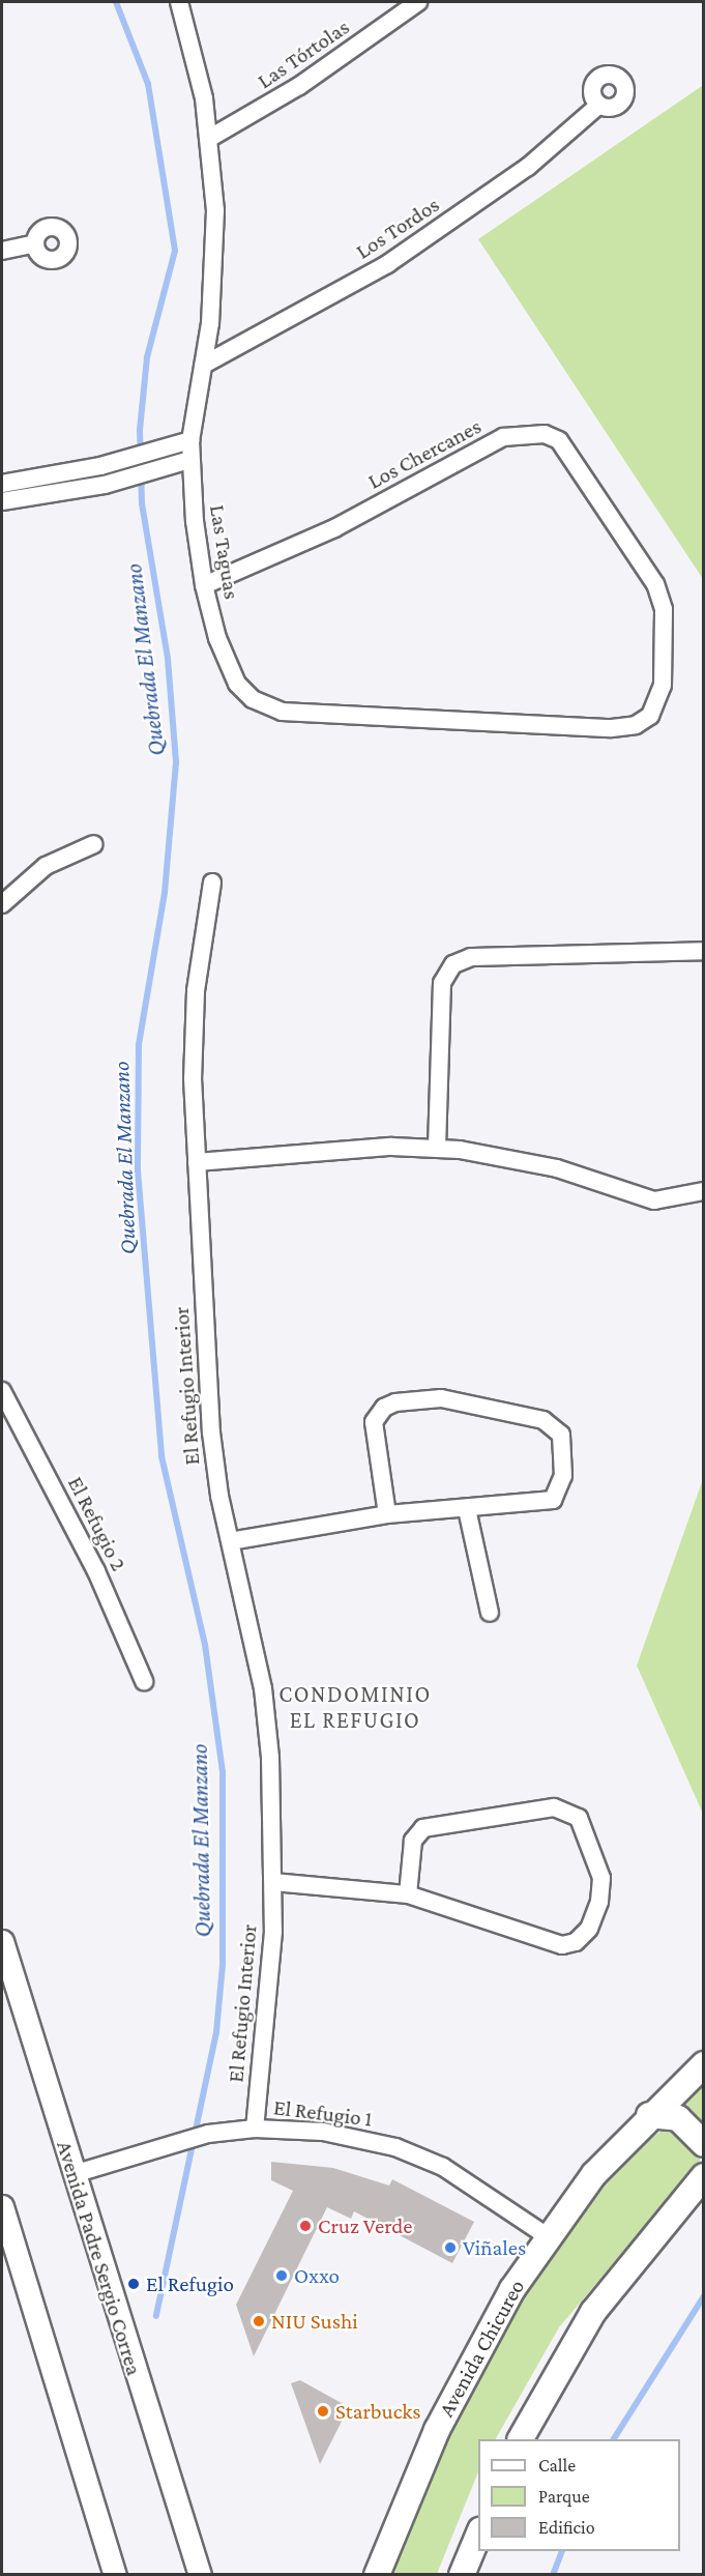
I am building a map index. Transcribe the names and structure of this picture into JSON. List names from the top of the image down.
{
  "streets": {
    "main road": ["Avenida Chicureo"],
    "street": [
      "Las Tórtolas",
      "Los Tordos",
      "Los Chercanes",
      "Las Taguas",
      "El Refugio Interior",
      "El Refugio 2",
      "El Refugio 1",
      "Avenida Padre Sergio Correa"
    ]
  },
  "crossings": [
    ["Las Tórtolas", "Las Taguas"],
    ["Los Tordos", "Las Taguas"],
    ["Los Chercanes", "Las Taguas"],
    ["El Refugio Interior", "El Refugio 1"],
    ["El Refugio 1", "Avenida Padre Sergio Correa"],
    ["El Refugio 1", "Avenida Chicureo"]
  ],
  "districts": ["CONDOMINIO EL REFUGIO"],
  "water": ["Quebrada El Manzano"],
  "places": [
    "Cruz Verde",
    "Viñales",
    "Oxxo",
    "El Refugio",
    "NIU Sushi",
    "Starbucks"
  ],
  "legend": ["Calle", "Parque", "Edificio"]
}
